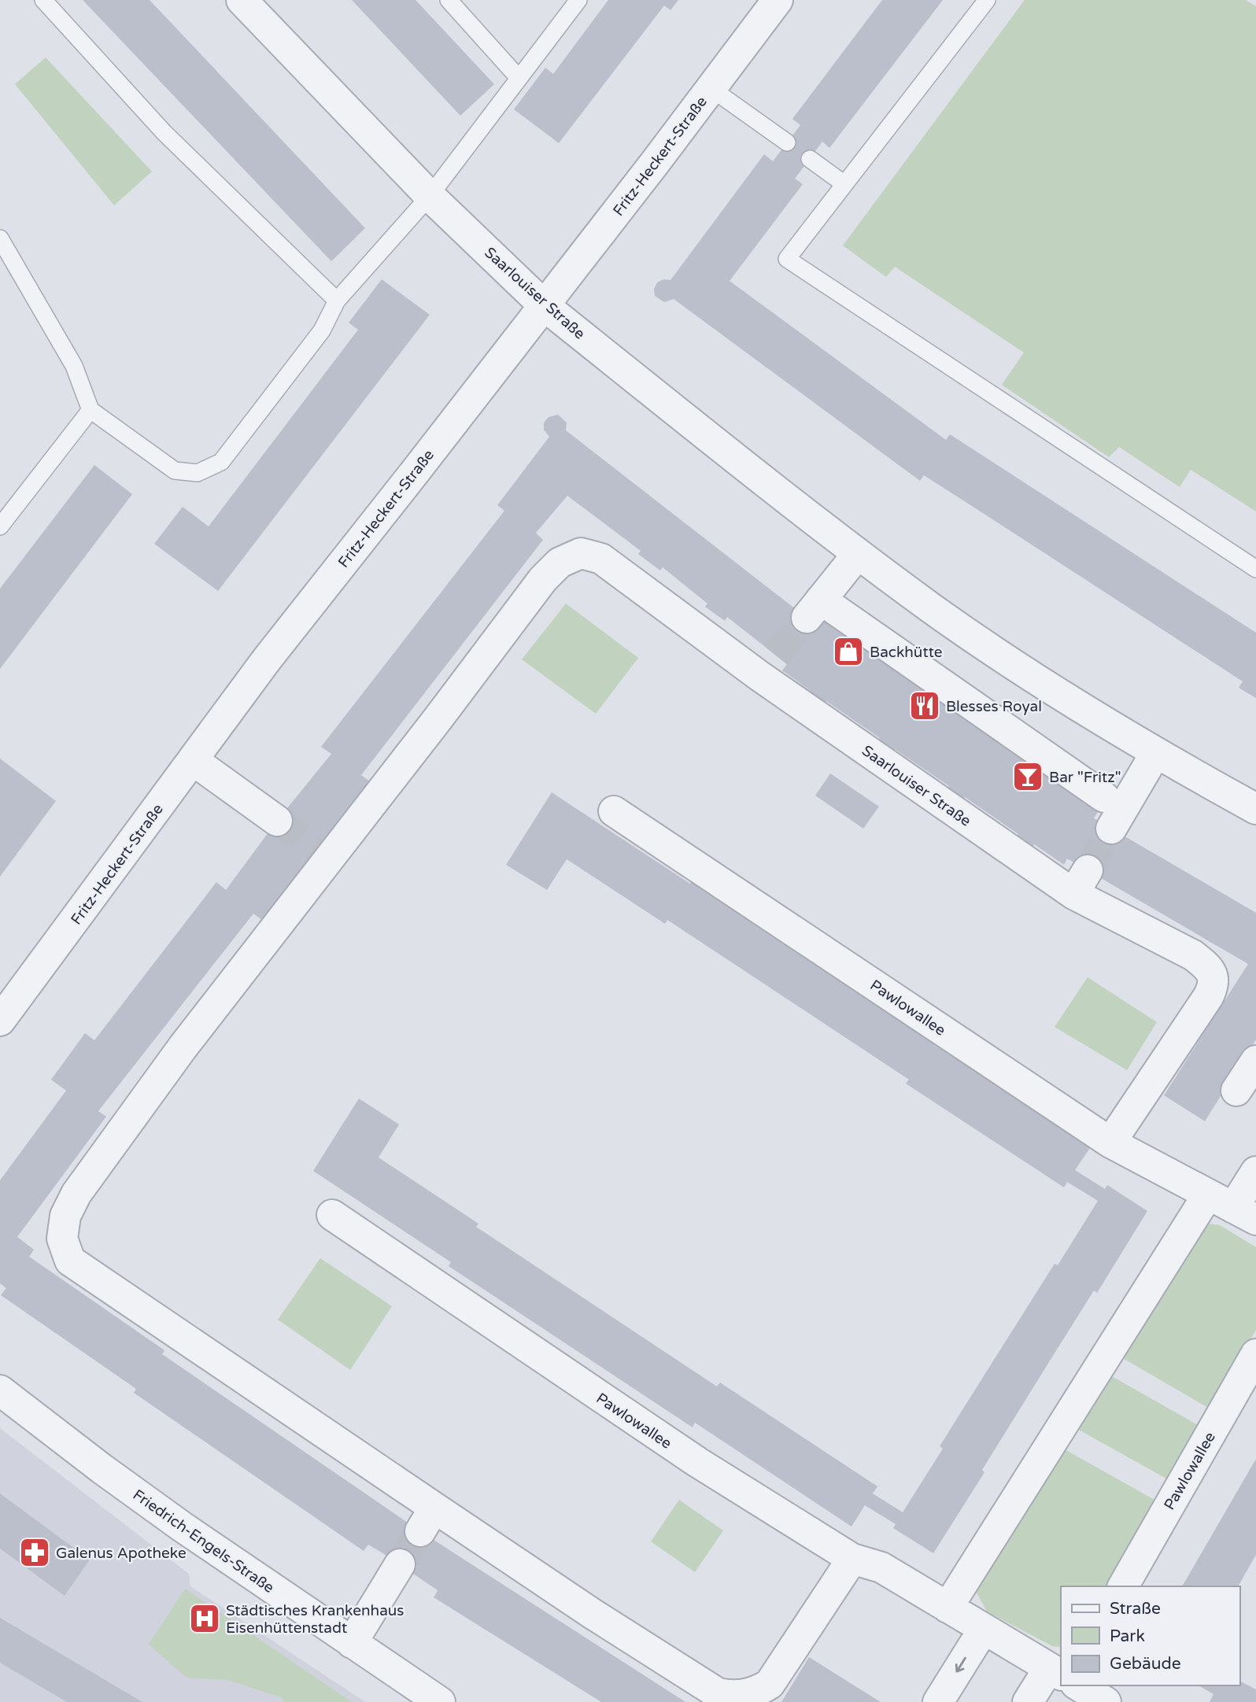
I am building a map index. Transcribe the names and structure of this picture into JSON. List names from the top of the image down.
{
  "streets": {
    "street": [
      "Fritz-Heckert-Straße",
      "Saarlouiser Straße",
      "Pawlowallee",
      "Friedrich-Engels-Straße"
    ]
  },
  "crossings": [
    ["Fritz-Heckert-Straße", "Saarlouiser Straße"],
    ["Saarlouiser Straße", "Pawlowallee"]
  ],
  "places": {
    "shop": ["Backhütte"],
    "restaurant": ["Blesses Royal"],
    "bar": ["Bar \"Fritz\""],
    "pharmacy": ["Galenus Apotheke"],
    "hospital": ["Städtisches Krankenhaus Eisenhüttenstadt"]
  },
  "legend": ["Straße", "Park", "Gebäude"]
}
